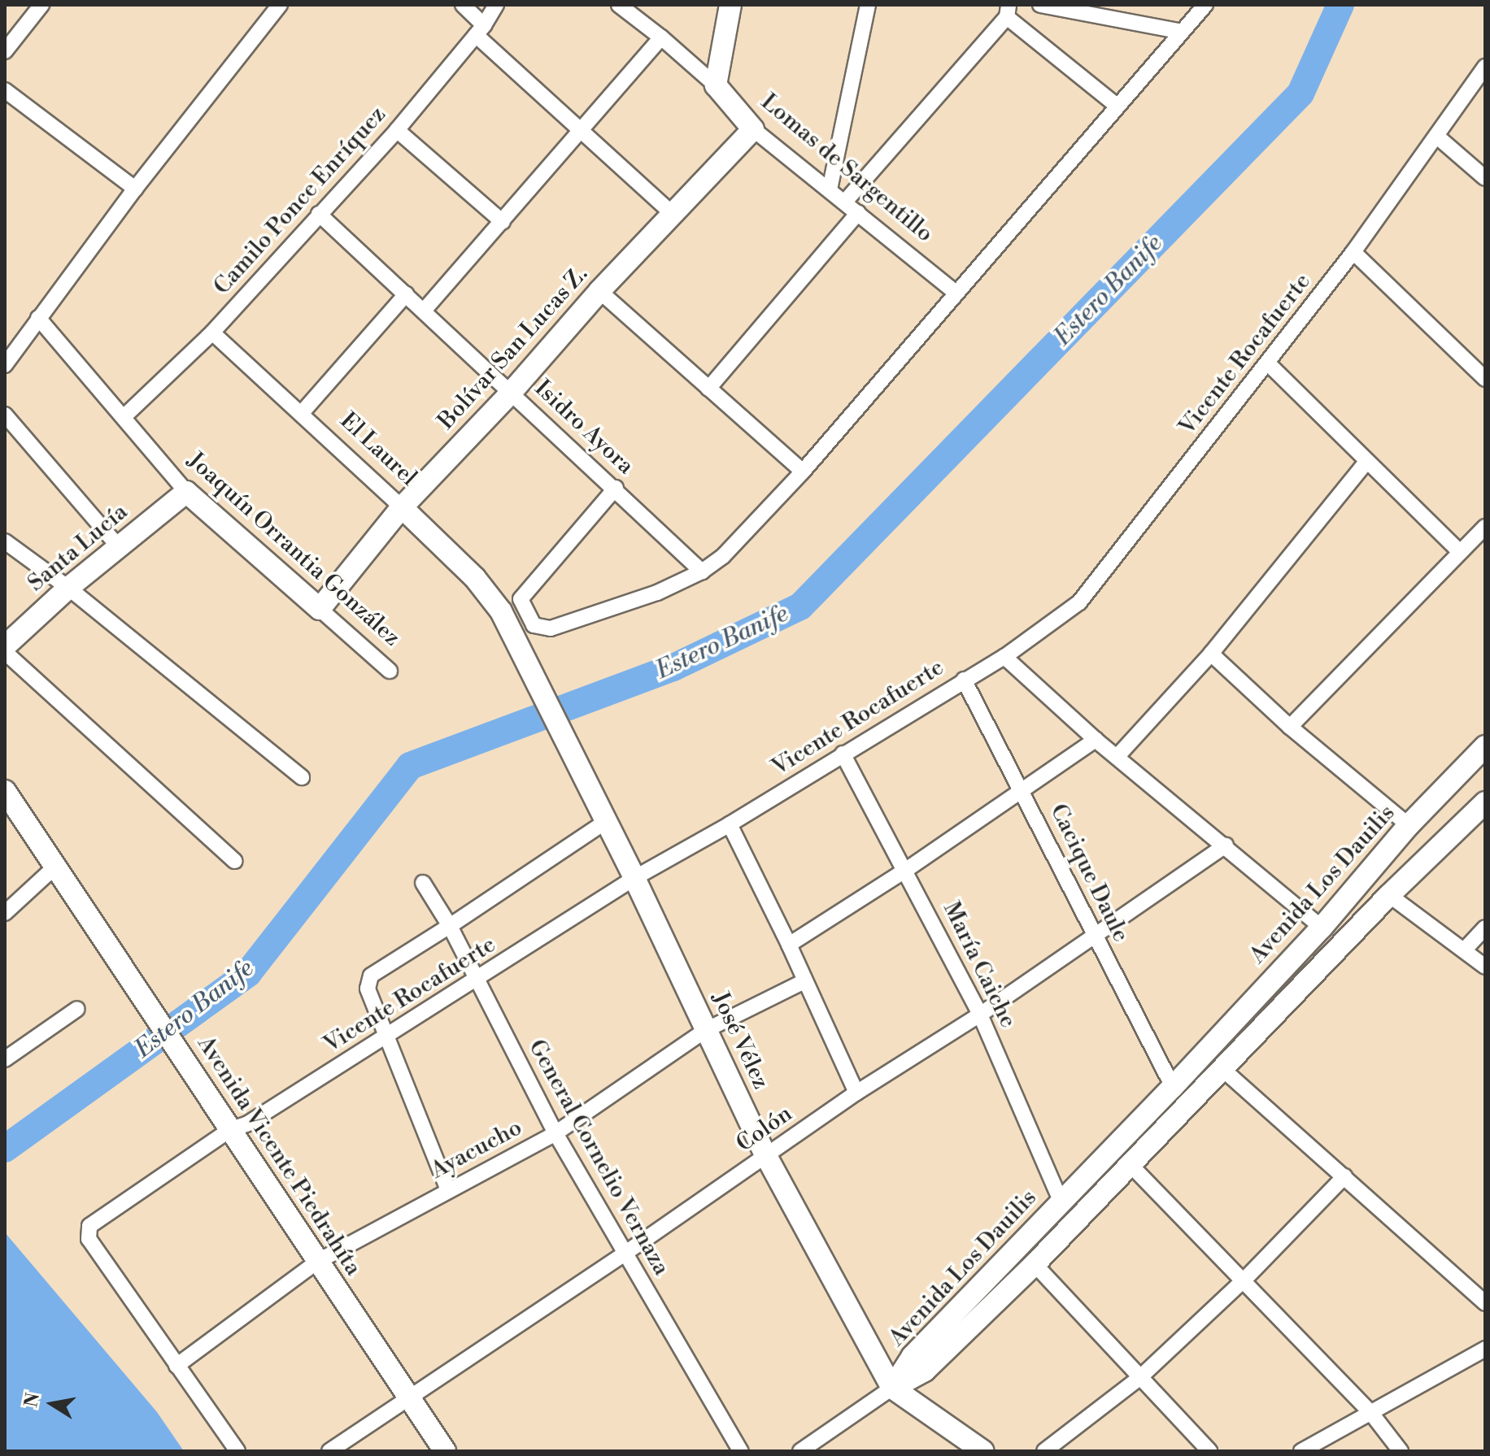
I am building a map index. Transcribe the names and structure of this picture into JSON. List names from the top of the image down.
{
  "streets": {
    "street": [
      "Lomas de Sargentillo",
      "Camilo Ponce Enríquez",
      "Bolívar San Lucas Z.",
      "Vicente Rocafuerte",
      "Isidro Ayora",
      "El Laurel",
      "Santa Lucía",
      "Joaquín Orrantia González",
      "Cacique Daule",
      "Avenida Los Dauilis",
      "María Caiche",
      "José Vélez",
      "Colón",
      "Ayacucho",
      "Avenida Vicente Piedrahíta",
      "General Cornelio Vernaza"
    ]
  },
  "crossings": [
    ["Lomas de Sargentillo", "Bolívar San Lucas Z."],
    ["Camilo Ponce Enríquez", "Isidro Ayora"],
    ["Camilo Ponce Enríquez", "El Laurel"],
    ["Camilo Ponce Enríquez", "Joaquín Orrantia González"],
    ["Bolívar San Lucas Z.", "Isidro Ayora"],
    ["Bolívar San Lucas Z.", "El Laurel"],
    ["Bolívar San Lucas Z.", "Joaquín Orrantia González"],
    ["Vicente Rocafuerte", "Cacique Daule"],
    ["Vicente Rocafuerte", "María Caiche"],
    ["Vicente Rocafuerte", "José Vélez"],
    ["Vicente Rocafuerte", "Ayacucho"],
    ["Vicente Rocafuerte", "Avenida Vicente Piedrahíta"],
    ["Vicente Rocafuerte", "General Cornelio Vernaza"],
    ["El Laurel", "José Vélez"],
    ["Santa Lucía", "Joaquín Orrantia González"],
    ["Cacique Daule", "Avenida Los Dauilis"],
    ["Cacique Daule", "Colón"],
    ["Avenida Los Dauilis", "María Caiche"],
    ["Avenida Los Dauilis", "José Vélez"],
    ["María Caiche", "Colón"],
    ["José Vélez", "Colón"],
    ["José Vélez", "Ayacucho"],
    ["Colón", "Avenida Vicente Piedrahíta"],
    ["Colón", "General Cornelio Vernaza"],
    ["Ayacucho", "Avenida Vicente Piedrahíta"],
    ["Ayacucho", "General Cornelio Vernaza"]
  ],
  "water": ["Estero Banife"],
  "north": "left"
}
